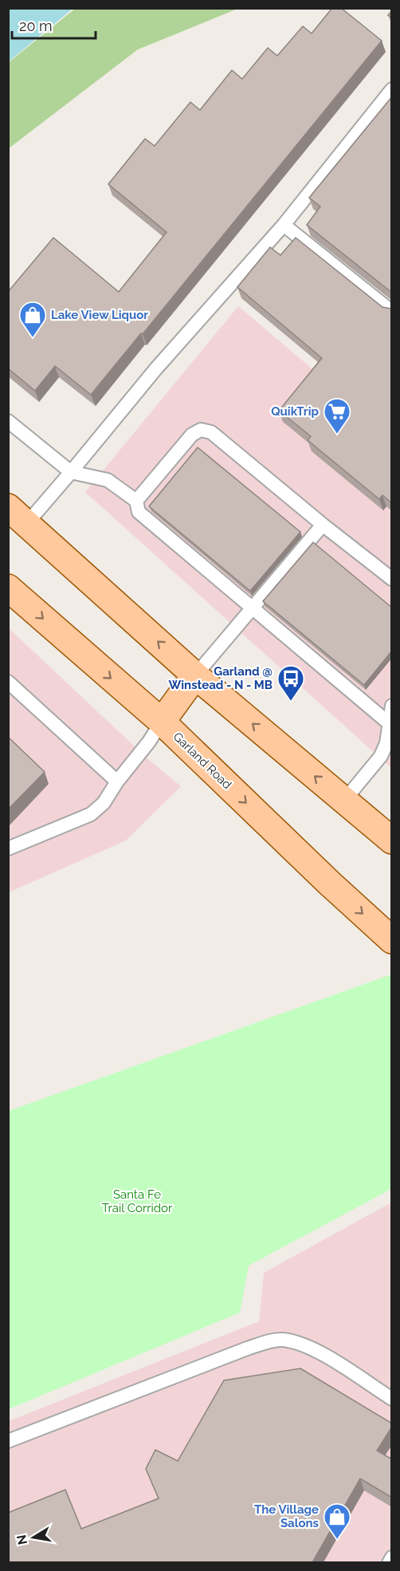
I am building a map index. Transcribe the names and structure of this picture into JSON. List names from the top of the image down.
{
  "streets": {
    "main road": ["Garland Road"]
  },
  "parks": ["Santa Fe Trail Corridor"],
  "places": {
    "shop": ["Lake View Liquor", "The Village Salons"],
    "supermarket": ["QuikTrip"],
    "bus stop": ["Garland @ Winstead - N - MB"]
  },
  "scale_bar": "20 m",
  "north": "left"
}
